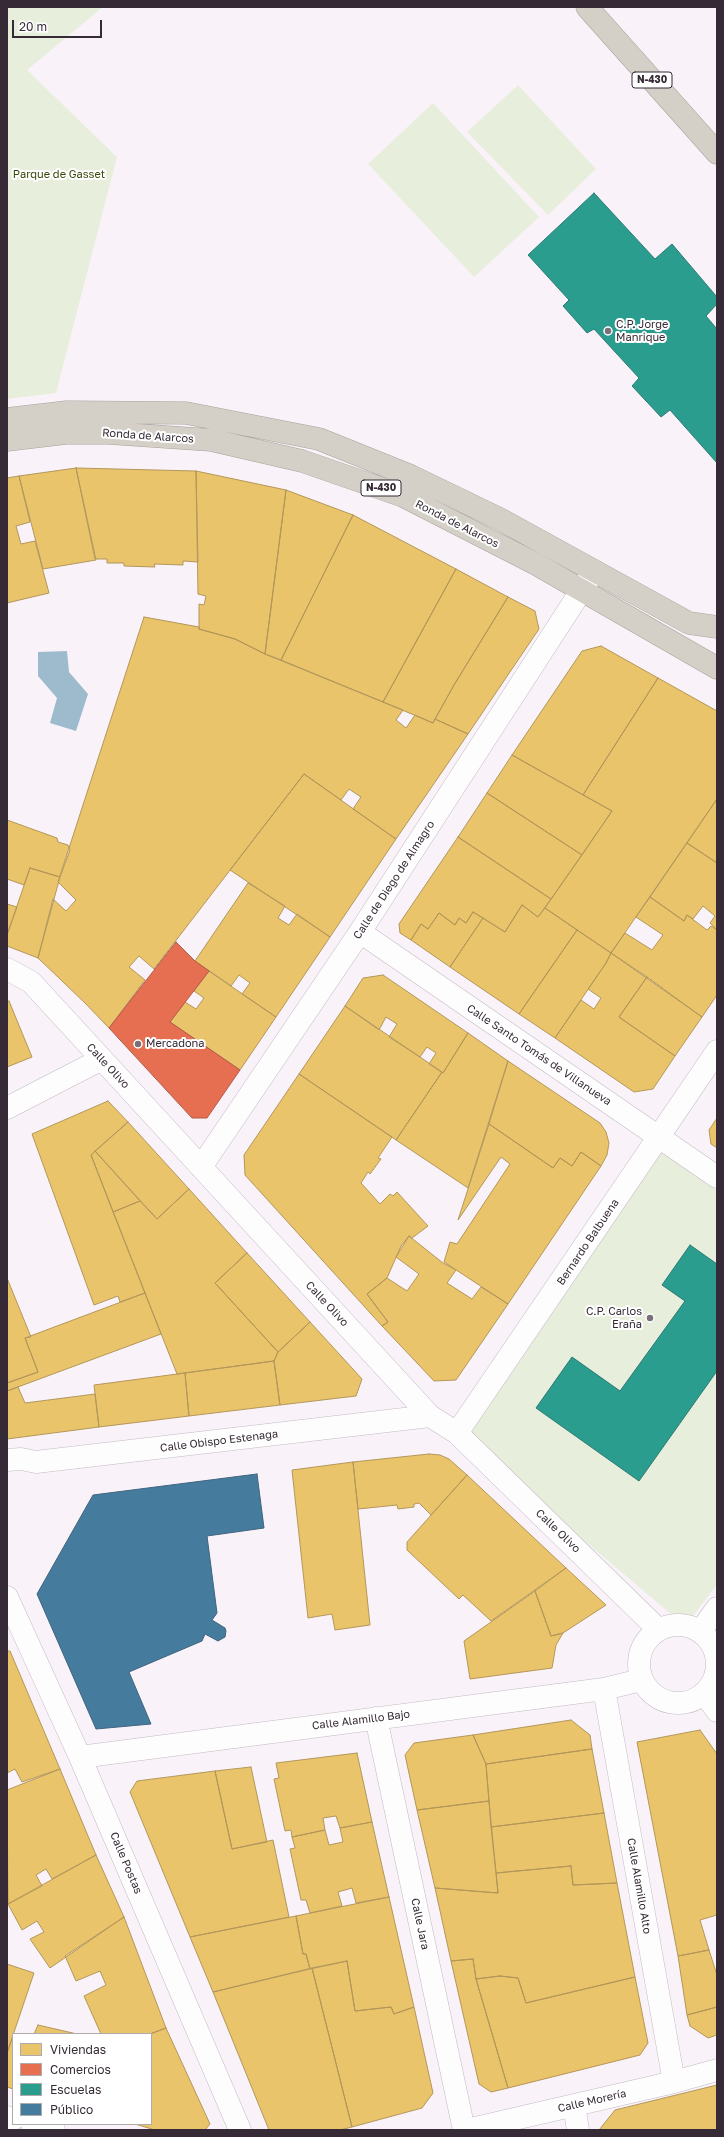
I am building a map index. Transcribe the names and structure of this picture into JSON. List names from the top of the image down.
{
  "streets": {
    "highway": ["N-430", "Ronda de Alarcos"],
    "street": [
      "Calle de Diego de Almagro",
      "Calle Santo Tomás de Villanueva",
      "Calle Olivo",
      "Bernardo Balbuena",
      "Calle Obispo Estenaga",
      "Calle Alamillo Bajo",
      "Calle Postas",
      "Calle Alamillo Alto",
      "Calle Jara",
      "Calle Morería"
    ]
  },
  "crossings": [
    ["Ronda de Alarcos", "Calle de Diego de Almagro"],
    ["Calle de Diego de Almagro", "Calle Santo Tomás de Villanueva"],
    ["Calle de Diego de Almagro", "Calle Olivo"],
    ["Calle Santo Tomás de Villanueva", "Bernardo Balbuena"],
    ["Calle Olivo", "Bernardo Balbuena"],
    ["Calle Olivo", "Calle Obispo Estenaga"],
    ["Calle Olivo", "Calle Alamillo Bajo"],
    ["Calle Alamillo Bajo", "Calle Postas"],
    ["Calle Alamillo Bajo", "Calle Alamillo Alto"],
    ["Calle Alamillo Bajo", "Calle Jara"],
    ["Calle Alamillo Alto", "Calle Morería"],
    ["Calle Jara", "Calle Morería"]
  ],
  "parks": ["Parque de Gasset"],
  "places": ["C.P. Jorge Manrique", "Mercadona", "C.P. Carlos Eraña"],
  "legend": [
    "Viviendas",
    "Comercios",
    "Escuelas",
    "Público"
  ],
  "scale_bar": "20 m"
}
